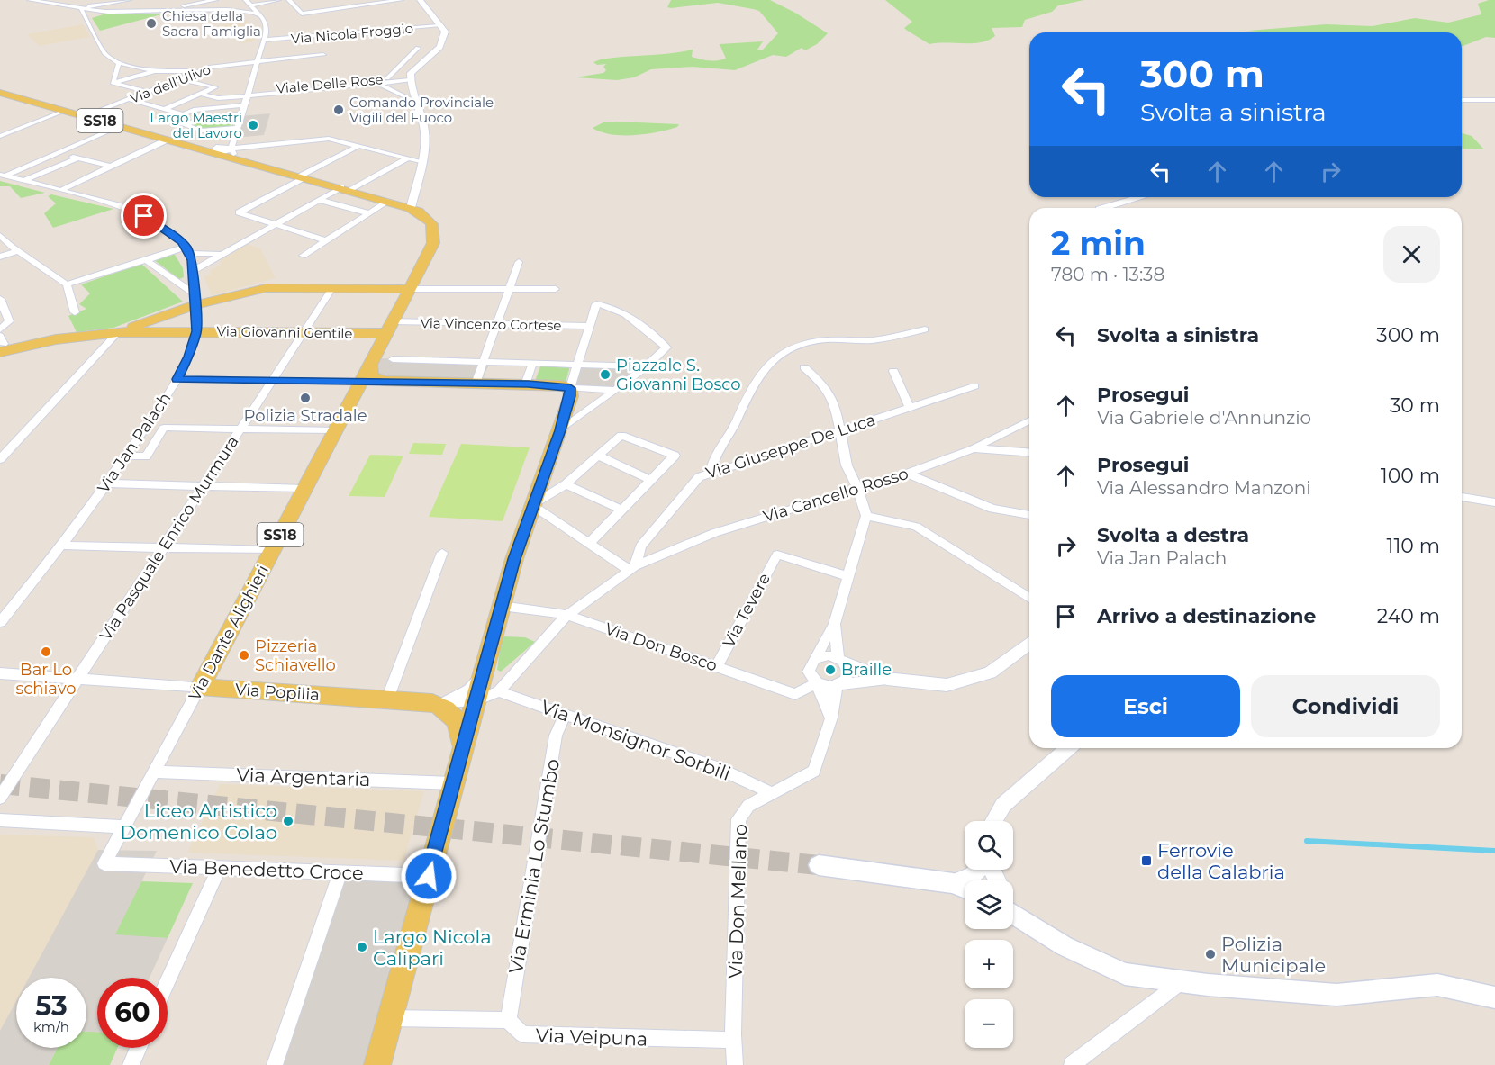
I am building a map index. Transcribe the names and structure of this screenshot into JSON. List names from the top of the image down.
{
  "streets": {
    "main road": [
      "SS18",
      "Via Giovanni Gentile",
      "Via Dante Alighieri",
      "Via Popilia"
    ],
    "street": [
      "Via Nicola Froggio",
      "Via dell'Ulivo",
      "Viale Delle Rose",
      "Via Vincenzo Cortese",
      "Via Jan Palach",
      "Via Giuseppe De Luca",
      "Via Cancello Rosso",
      "Via Pasquale Enrico Murmura",
      "Via Tevere",
      "Via Don Bosco",
      "Via Monsignor Sorbili",
      "Via Argentaria",
      "Via Erminia Lo Stumbo",
      "Via Benedetto Croce",
      "Via Don Mellano",
      "Via Veipuna"
    ]
  },
  "crossings": [
    ["Via dell'Ulivo", "SS18"],
    ["SS18", "Via Dante Alighieri"],
    ["Via Vincenzo Cortese", "Via Giovanni Gentile"],
    ["Via Vincenzo Cortese", "Via Dante Alighieri"],
    ["Via Giovanni Gentile", "Via Jan Palach"],
    ["Via Giovanni Gentile", "Via Pasquale Enrico Murmura"],
    ["Via Giovanni Gentile", "Via Dante Alighieri"],
    ["Via Giuseppe De Luca", "Via Cancello Rosso"],
    ["Via Pasquale Enrico Murmura", "Via Popilia"],
    ["Via Tevere", "Via Don Bosco"],
    ["Via Dante Alighieri", "Via Popilia"],
    ["Via Dante Alighieri", "Via Argentaria"],
    ["Via Dante Alighieri", "Via Benedetto Croce"],
    ["Via Don Bosco", "Via Don Mellano"],
    ["Via Monsignor Sorbili", "Via Erminia Lo Stumbo"],
    ["Via Monsignor Sorbili", "Via Don Mellano"],
    ["Via Erminia Lo Stumbo", "Via Veipuna"],
    ["Via Don Mellano", "Via Veipuna"]
  ],
  "places": {
    "other": [
      "Chiesa della Sacra Famiglia",
      "Comando Provinciale Vigili del Fuoco",
      "Largo Maestri del Lavoro",
      "Piazzale S. Giovanni Bosco",
      "Polizia Stradale",
      "Bar Lo schiavo",
      "Pizzeria Schiavello",
      "Braille",
      "Liceo Artistico Domenico Colao",
      "Largo Nicola Calipari",
      "Polizia Municipale"
    ],
    "transit": ["Ferrovie della Calabria"]
  },
  "page": {
    "turn": ["300 m", "Svolta a sinistra"],
    "heading": ["2 min", "780 m · 13:38"],
    "list": [
      {
        "name": "Svolta a sinistra",
        "value": "300 m"
      },
      {
        "name": "Prosegui",
        "note": "Via Gabriele d'Annunzio",
        "value": "30 m"
      },
      {
        "name": "Prosegui",
        "note": "Via Alessandro Manzoni",
        "value": "100 m"
      },
      {
        "name": "Svolta a destra",
        "note": "Via Jan Palach",
        "value": "110 m"
      },
      {
        "name": "Arrivo a destinazione",
        "value": "240 m"
      }
    ],
    "buttons": ["Esci", "Condividi"],
    "map_buttons": ["+", "−"],
    "speed": "53 km/h",
    "limit": "60"
  }
}
